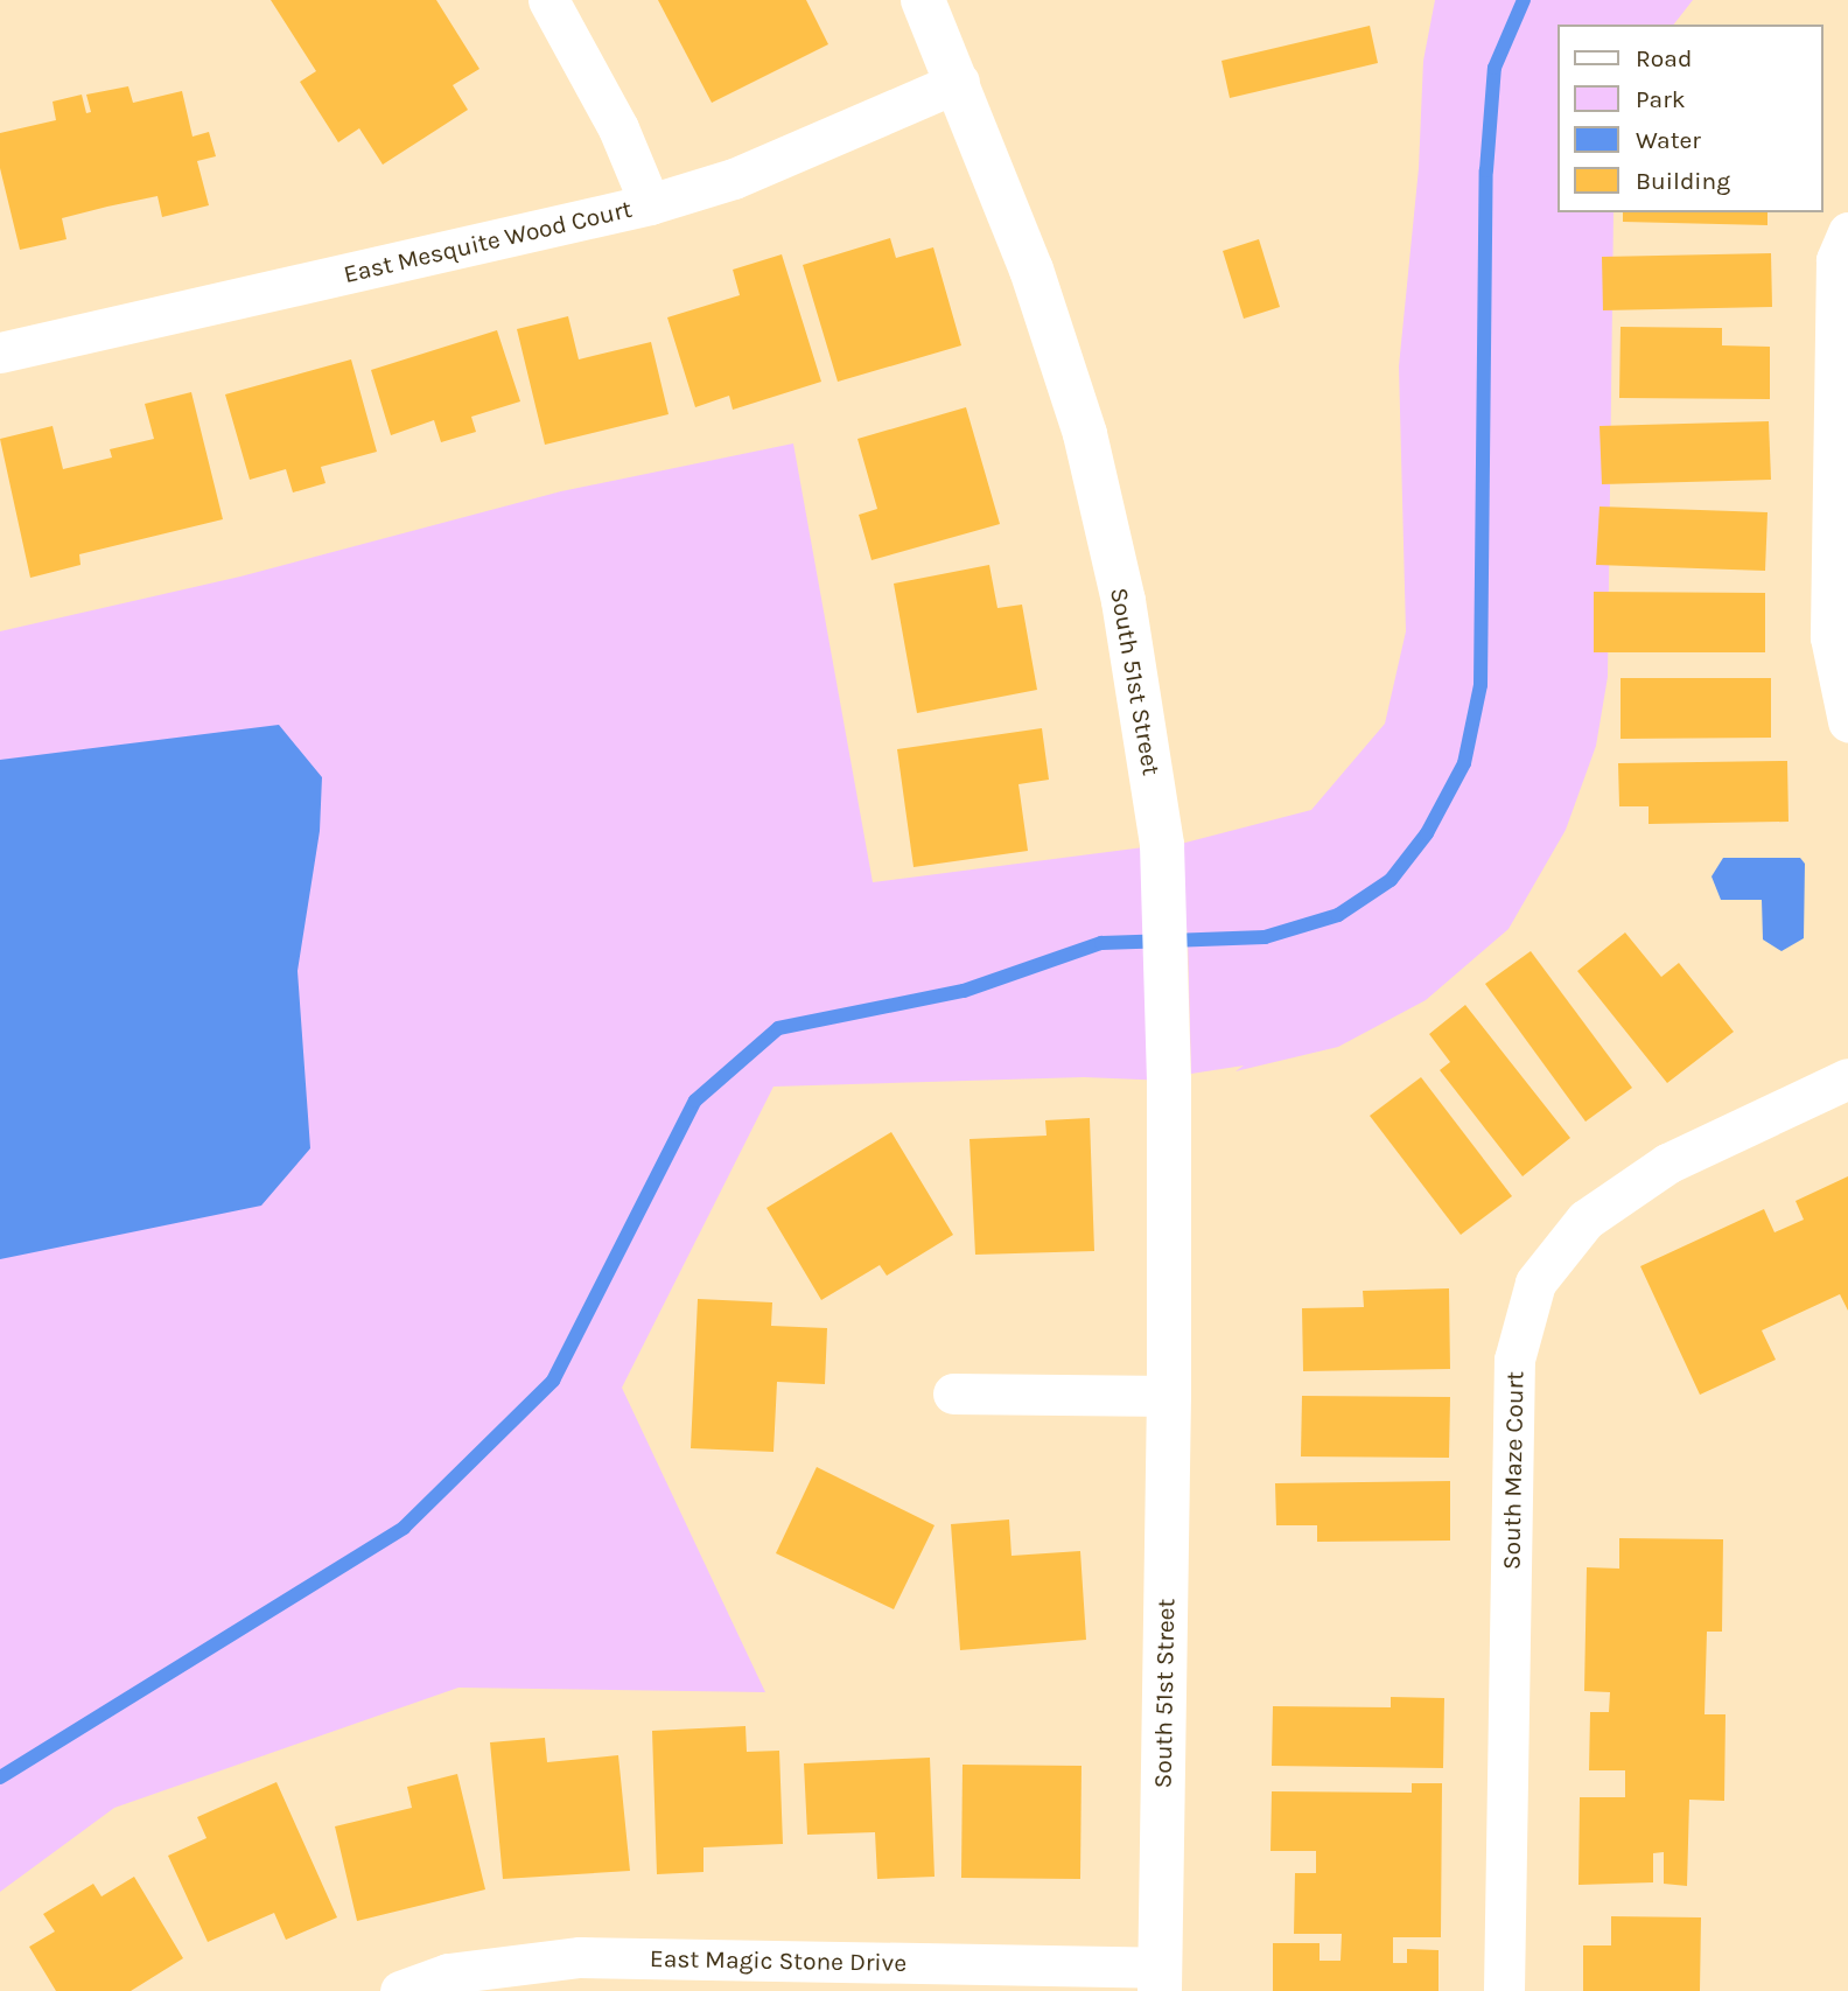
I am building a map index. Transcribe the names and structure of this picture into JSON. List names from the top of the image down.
{
  "streets": {
    "street": [
      "East Mesquite Wood Court",
      "South 51st Street",
      "South Maze Court",
      "East Magic Stone Drive"
    ]
  },
  "crossings": [
    ["East Mesquite Wood Court", "South 51st Street"],
    ["South 51st Street", "East Magic Stone Drive"]
  ],
  "legend": [
    "Road",
    "Park",
    "Water",
    "Building"
  ]
}
